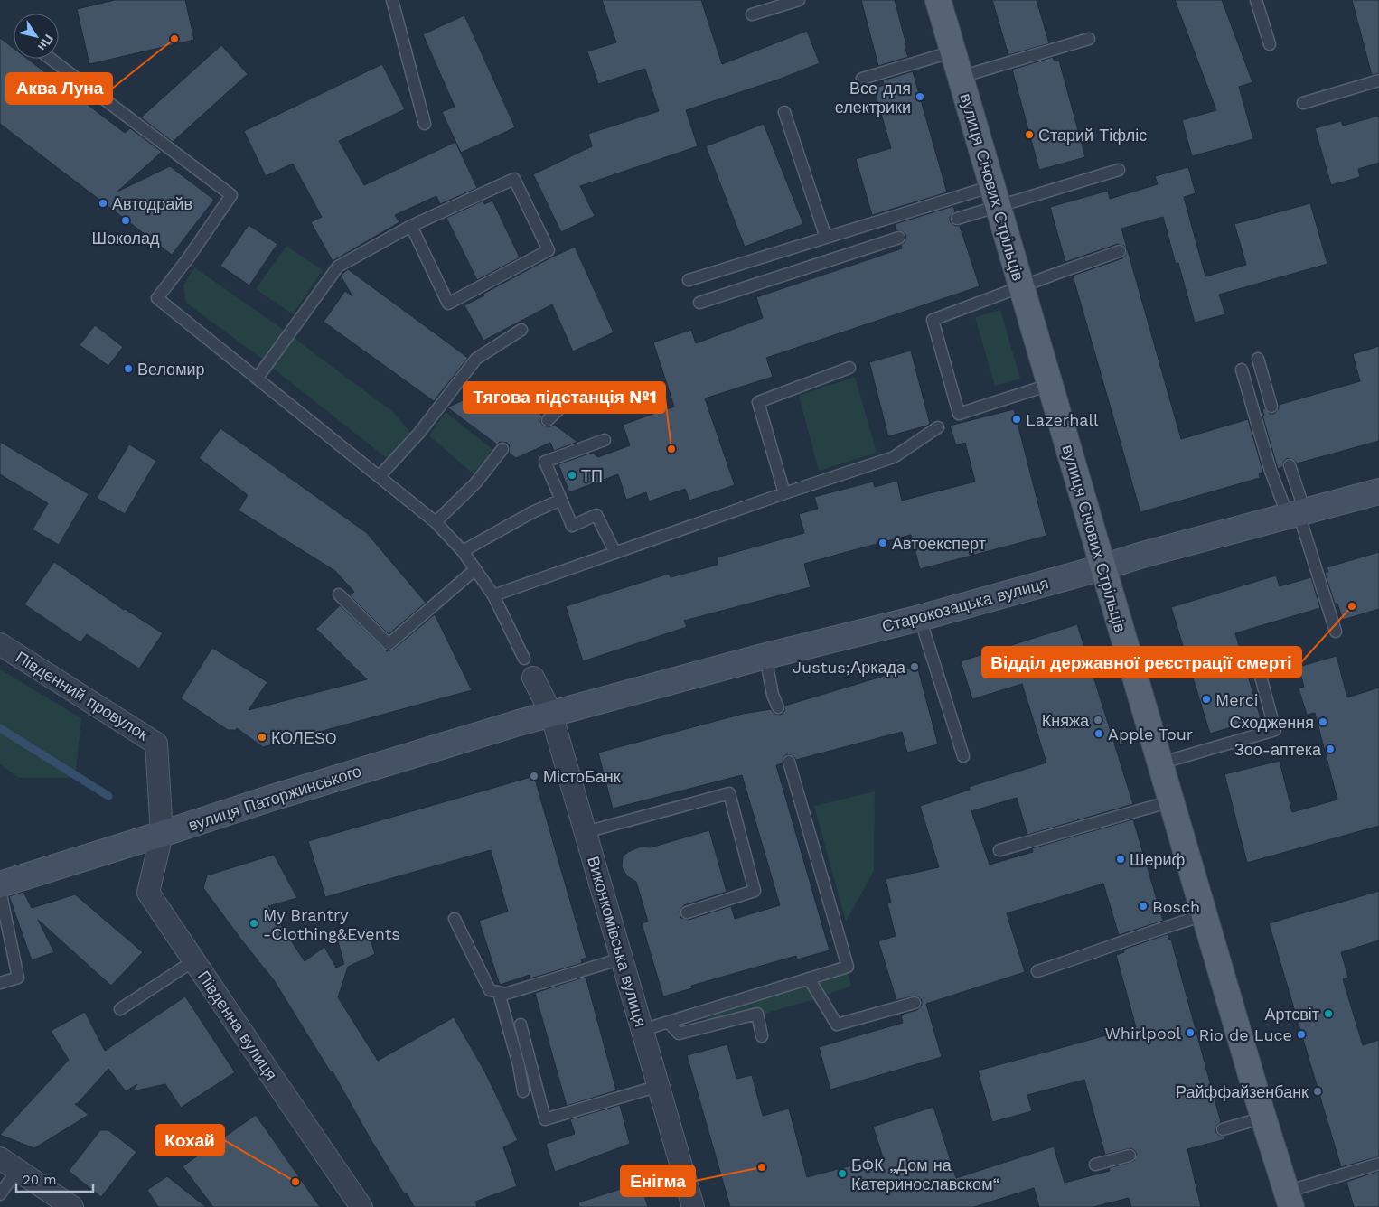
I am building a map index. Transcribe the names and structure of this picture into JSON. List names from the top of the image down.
{
  "streets": {
    "main road": ["вулиця Січових Стрільців"],
    "street": [
      "Старокозацька вулиця",
      "Південний провулок",
      "вулиця Паторжинського",
      "Виконкомівська вулиця",
      "Південна вулиця"
    ]
  },
  "crossings": [
    ["вулиця Січових Стрільців", "Старокозацька вулиця"],
    ["Старокозацька вулиця", "вулиця Паторжинського"],
    ["Старокозацька вулиця", "Виконкомівська вулиця"],
    ["Південний провулок", "вулиця Паторжинського"],
    ["Південний провулок", "Південна вулиця"],
    ["вулиця Паторжинського", "Виконкомівська вулиця"],
    ["вулиця Паторжинського", "Південна вулиця"]
  ],
  "places": [
    "Аква Луна",
    "Все для електрики",
    "Старий Тіфліс",
    "Автодрайв",
    "Шоколад",
    "Веломир",
    "Lazerhall",
    "Тягова підстанція №1",
    "ТП",
    "Автоексперт",
    "Відділ державної реєстрації смерті",
    "Justus;Аркада",
    "Merci",
    "Княжа",
    "Сходження",
    "Apple Tour",
    "КОЛЕSO",
    "Зоо-аптека",
    "МістоБанк",
    "Шериф",
    "Bosch",
    "My Brantry -Clothing&Events",
    "Артсвіт",
    "Whirlpool",
    "Rio de Luce",
    "Райффайзенбанк",
    "Енігма",
    "БФК „Дом на Катеринославском“",
    "Кохай"
  ],
  "scale_bar": "20 m",
  "north": "bottom right"
}
